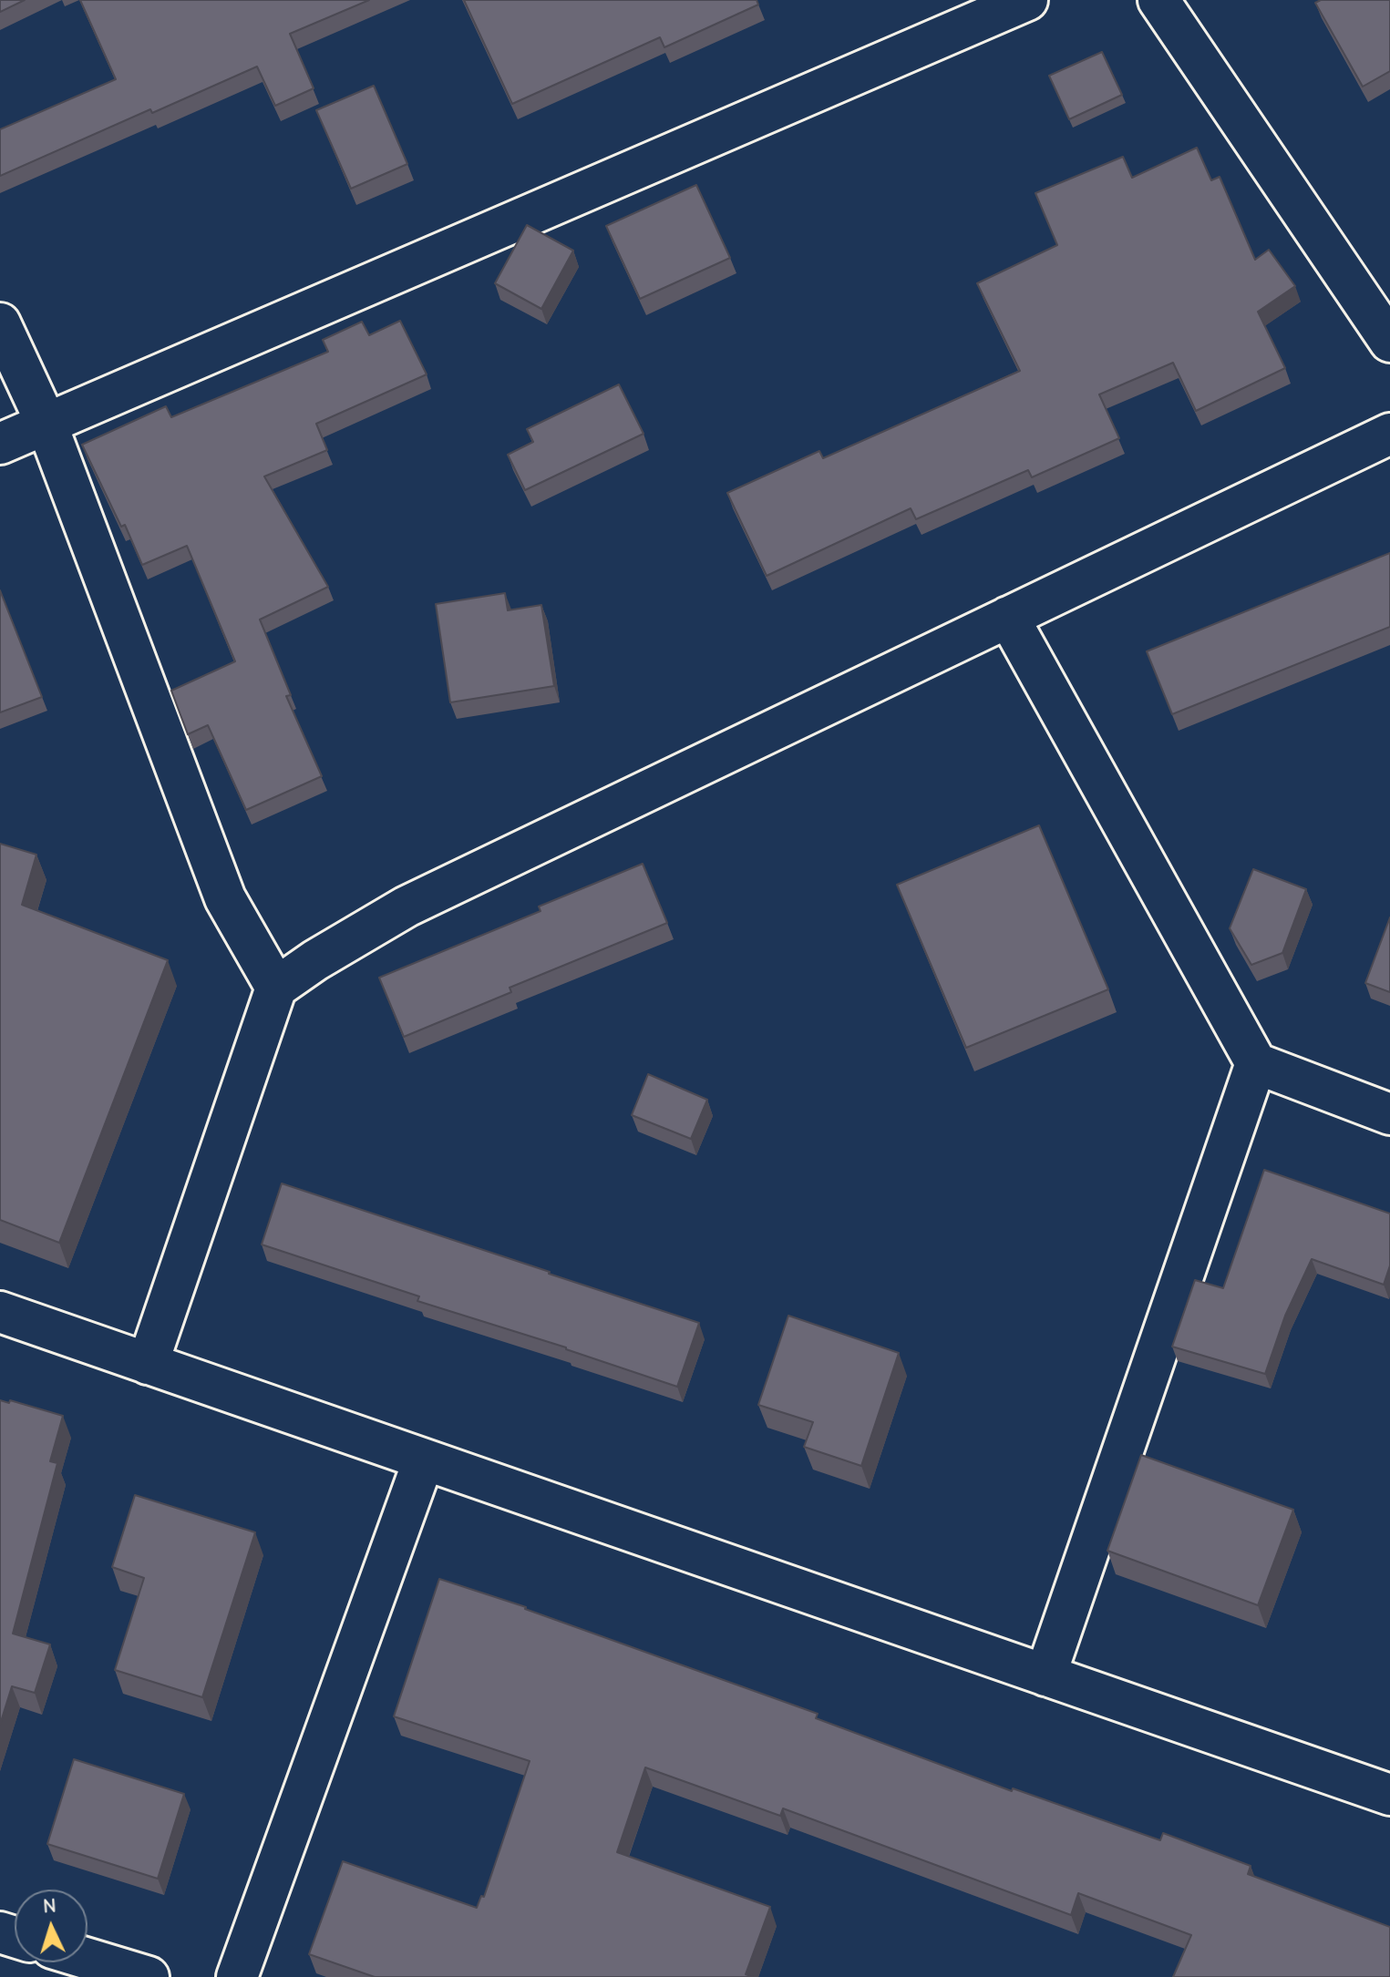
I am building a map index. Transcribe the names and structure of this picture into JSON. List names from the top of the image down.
{
  "north": "top"
}
